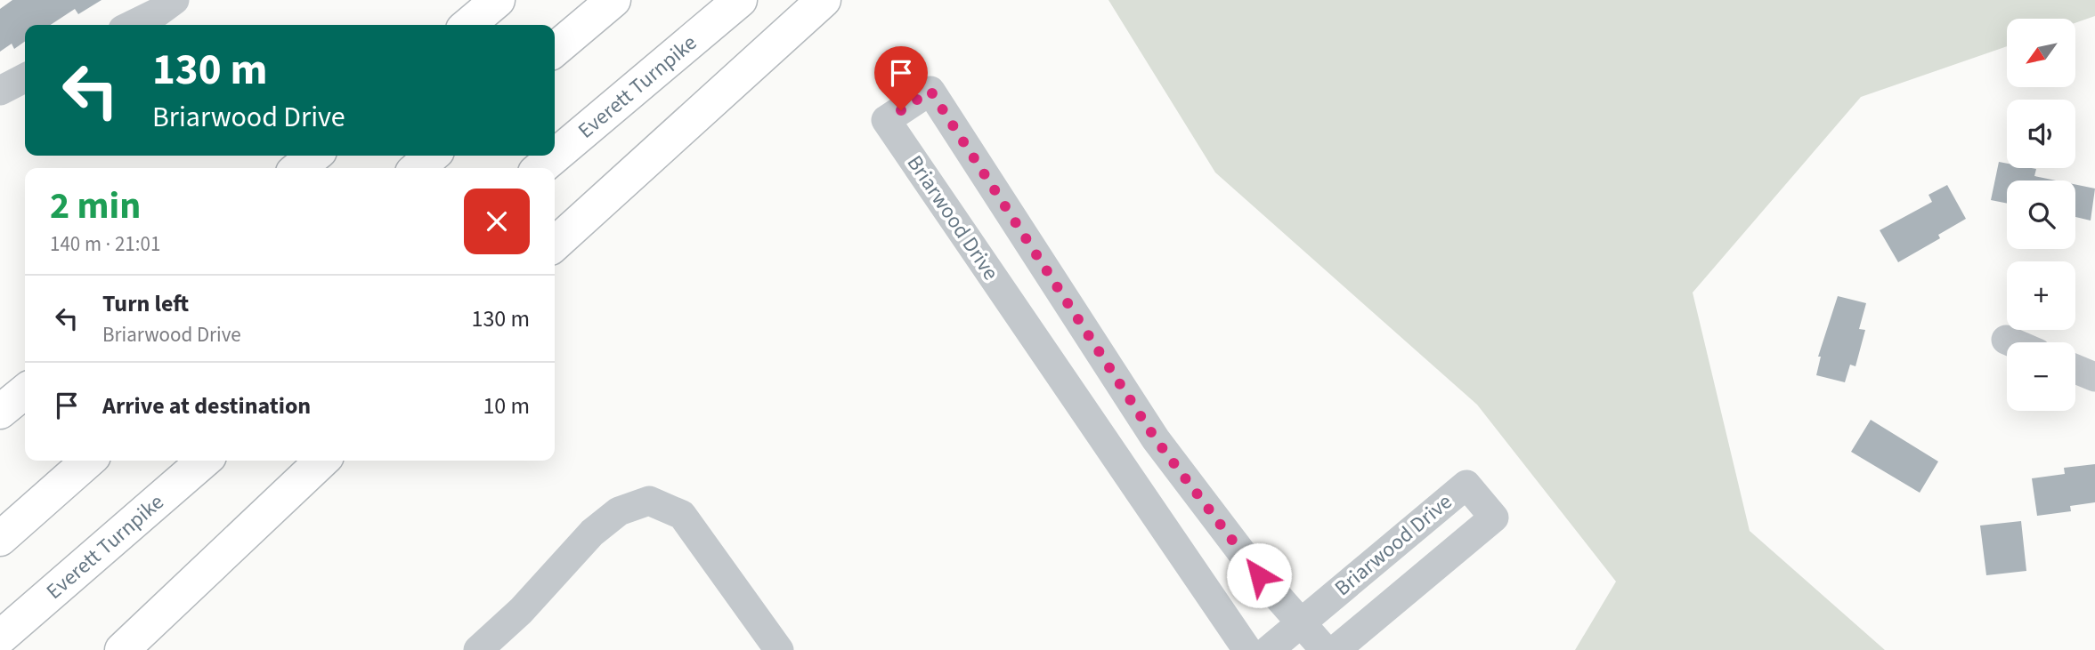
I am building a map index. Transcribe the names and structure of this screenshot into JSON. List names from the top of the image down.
{
  "streets": {
    "highway": ["Everett Turnpike"],
    "street": ["Briarwood Drive"]
  },
  "north": "bottom left",
  "page": {
    "map_buttons": ["+", "−"],
    "turn": ["130 m", "Briarwood Drive"],
    "heading": ["2 min", "140 m · 21:01"],
    "list": [
      {
        "name": "Turn left",
        "note": "Briarwood Drive",
        "value": "130 m"
      },
      {
        "name": "Arrive at destination",
        "value": "10 m"
      }
    ]
  }
}
